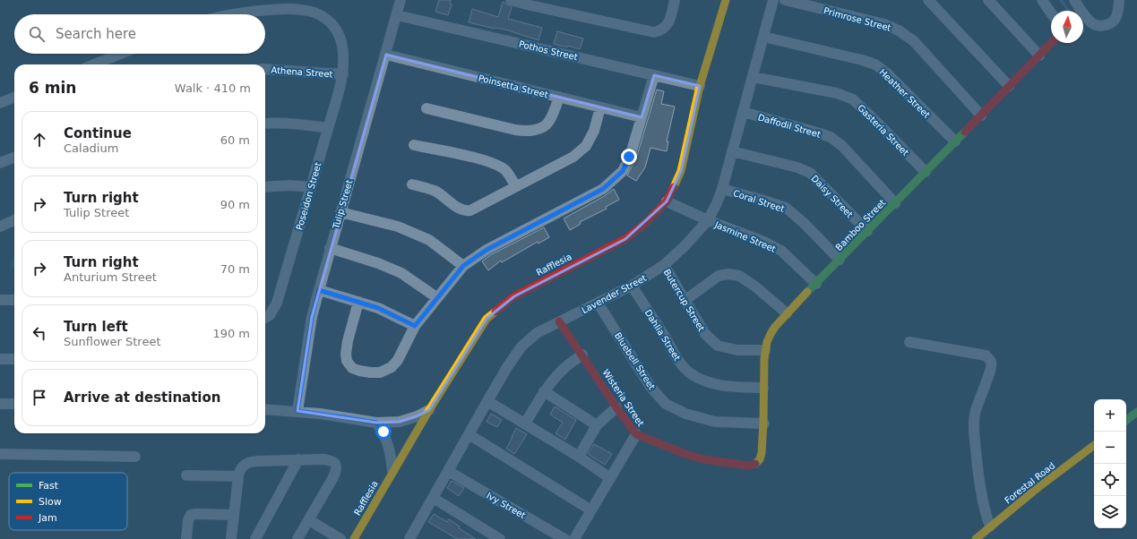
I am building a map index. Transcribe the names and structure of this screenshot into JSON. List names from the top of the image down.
{
  "streets": {
    "street": [
      "Primrose Street",
      "Pothos Street",
      "Athena Street",
      "Poinsetta Street",
      "Heather Street",
      "Daffodil Street",
      "Gasteria Street",
      "Poseidon Street",
      "Daisy Street",
      "Coral Street",
      "Tulip Street",
      "Bamboo Street",
      "Jasmine Street",
      "Rafflesia",
      "Lavender Street",
      "Butercup Street",
      "Dahlia Street",
      "Bluebell Street",
      "Wisteria Street",
      "Forestal Road",
      "Ivy Street"
    ]
  },
  "crossings": [
    ["Primrose Street", "Bamboo Street"],
    ["Pothos Street", "Tulip Street"],
    ["Pothos Street", "Rafflesia"],
    ["Athena Street", "Poseidon Street"],
    ["Poinsetta Street", "Tulip Street"],
    ["Heather Street", "Bamboo Street"],
    ["Heather Street", "Lavender Street"],
    ["Daffodil Street", "Bamboo Street"],
    ["Daffodil Street", "Lavender Street"],
    ["Gasteria Street", "Bamboo Street"],
    ["Gasteria Street", "Lavender Street"],
    ["Daisy Street", "Bamboo Street"],
    ["Daisy Street", "Lavender Street"],
    ["Coral Street", "Bamboo Street"],
    ["Coral Street", "Lavender Street"],
    ["Bamboo Street", "Jasmine Street"],
    ["Bamboo Street", "Butercup Street"],
    ["Bamboo Street", "Dahlia Street"],
    ["Bamboo Street", "Bluebell Street"],
    ["Bamboo Street", "Wisteria Street"],
    ["Jasmine Street", "Rafflesia"],
    ["Jasmine Street", "Lavender Street"],
    ["Lavender Street", "Butercup Street"],
    ["Lavender Street", "Dahlia Street"],
    ["Lavender Street", "Bluebell Street"],
    ["Lavender Street", "Wisteria Street"],
    ["Lavender Street", "Ivy Street"]
  ],
  "legend": ["Fast", "Slow", "Jam"],
  "north": "top",
  "page": {
    "search": "Search here",
    "heading": ["6 min", "Walk · 410 m"],
    "list": [
      ["Continue", "Caladium", "60 m"],
      ["Turn right", "Tulip Street", "90 m"],
      ["Turn right", "Anturium Street", "70 m"],
      ["Turn left", "Sunflower Street", "190 m"],
      "Arrive at destination"
    ],
    "map_buttons": ["+", "−"]
  }
}
